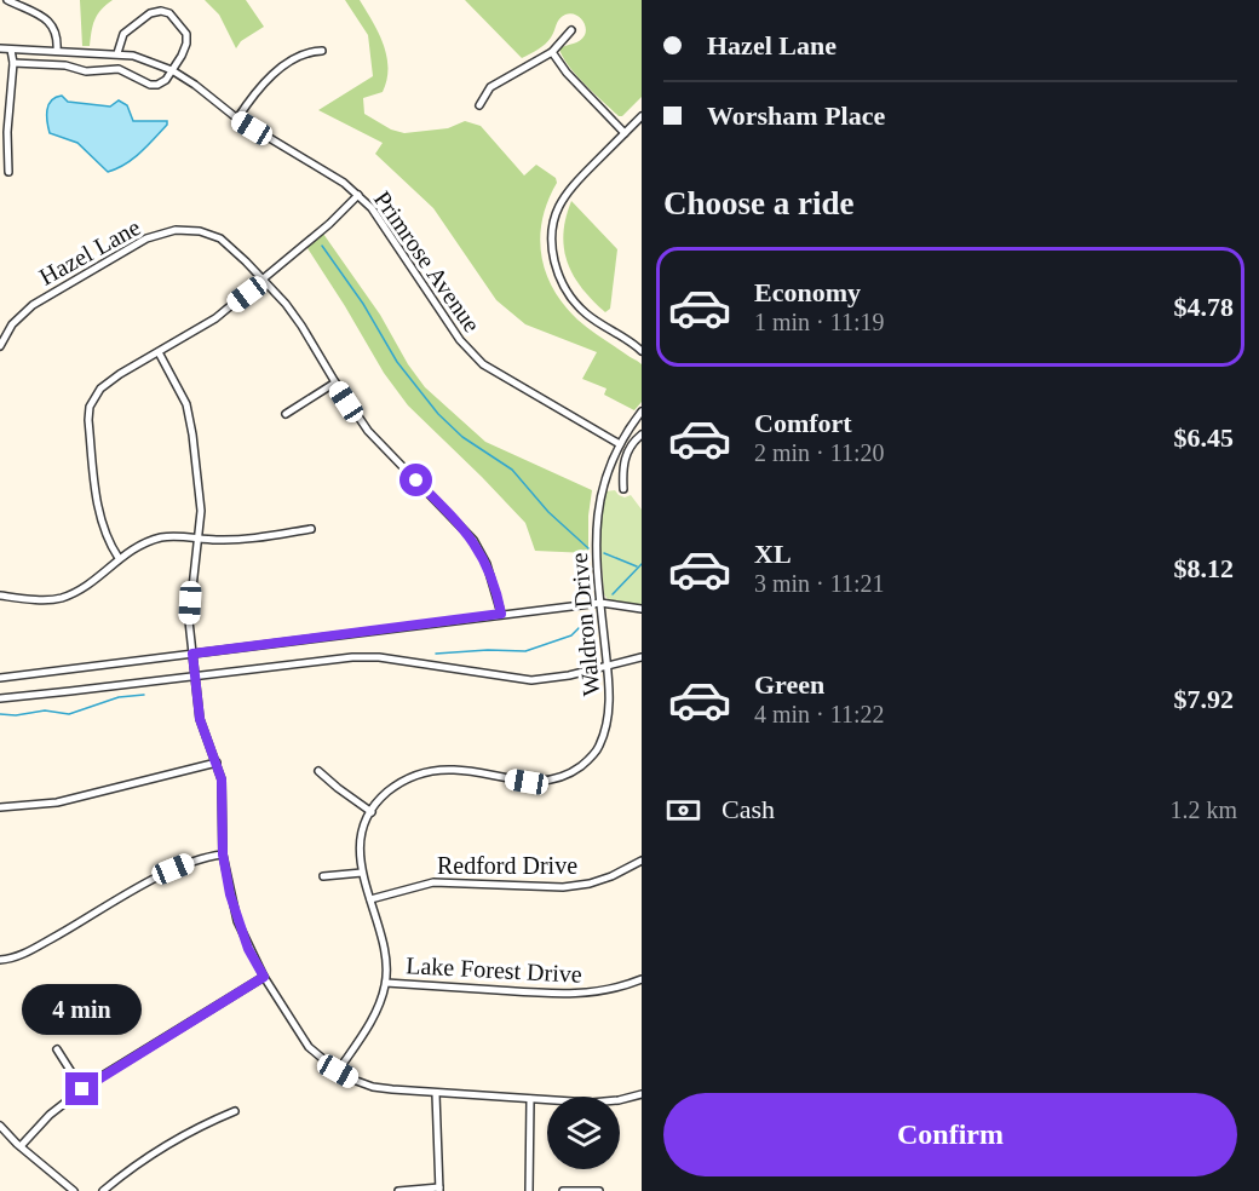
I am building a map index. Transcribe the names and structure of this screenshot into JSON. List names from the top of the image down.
{
  "streets": {
    "street": [
      "Hazel Lane",
      "Primrose Avenue",
      "Waldron Drive",
      "Redford Drive",
      "Lake Forest Drive"
    ]
  },
  "crossings": [
    ["Primrose Avenue", "Waldron Drive"],
    ["Waldron Drive", "Redford Drive"],
    ["Waldron Drive", "Lake Forest Drive"]
  ],
  "page": {
    "banner": ["Hazel Lane", "Worsham Place"],
    "heading": "Choose a ride",
    "list": [
      {
        "name": "Economy",
        "note": "1 min · 11:19",
        "value": "$4.78"
      },
      {
        "name": "Comfort",
        "note": "2 min · 11:20",
        "value": "$6.45"
      },
      {
        "name": "XL",
        "note": "3 min · 11:21",
        "value": "$8.12"
      },
      {
        "name": "Green",
        "note": "4 min · 11:22",
        "value": "$7.92"
      }
    ],
    "pay": ["Cash", "1.2 km"],
    "bubble": "4 min",
    "buttons": "Confirm"
  }
}
